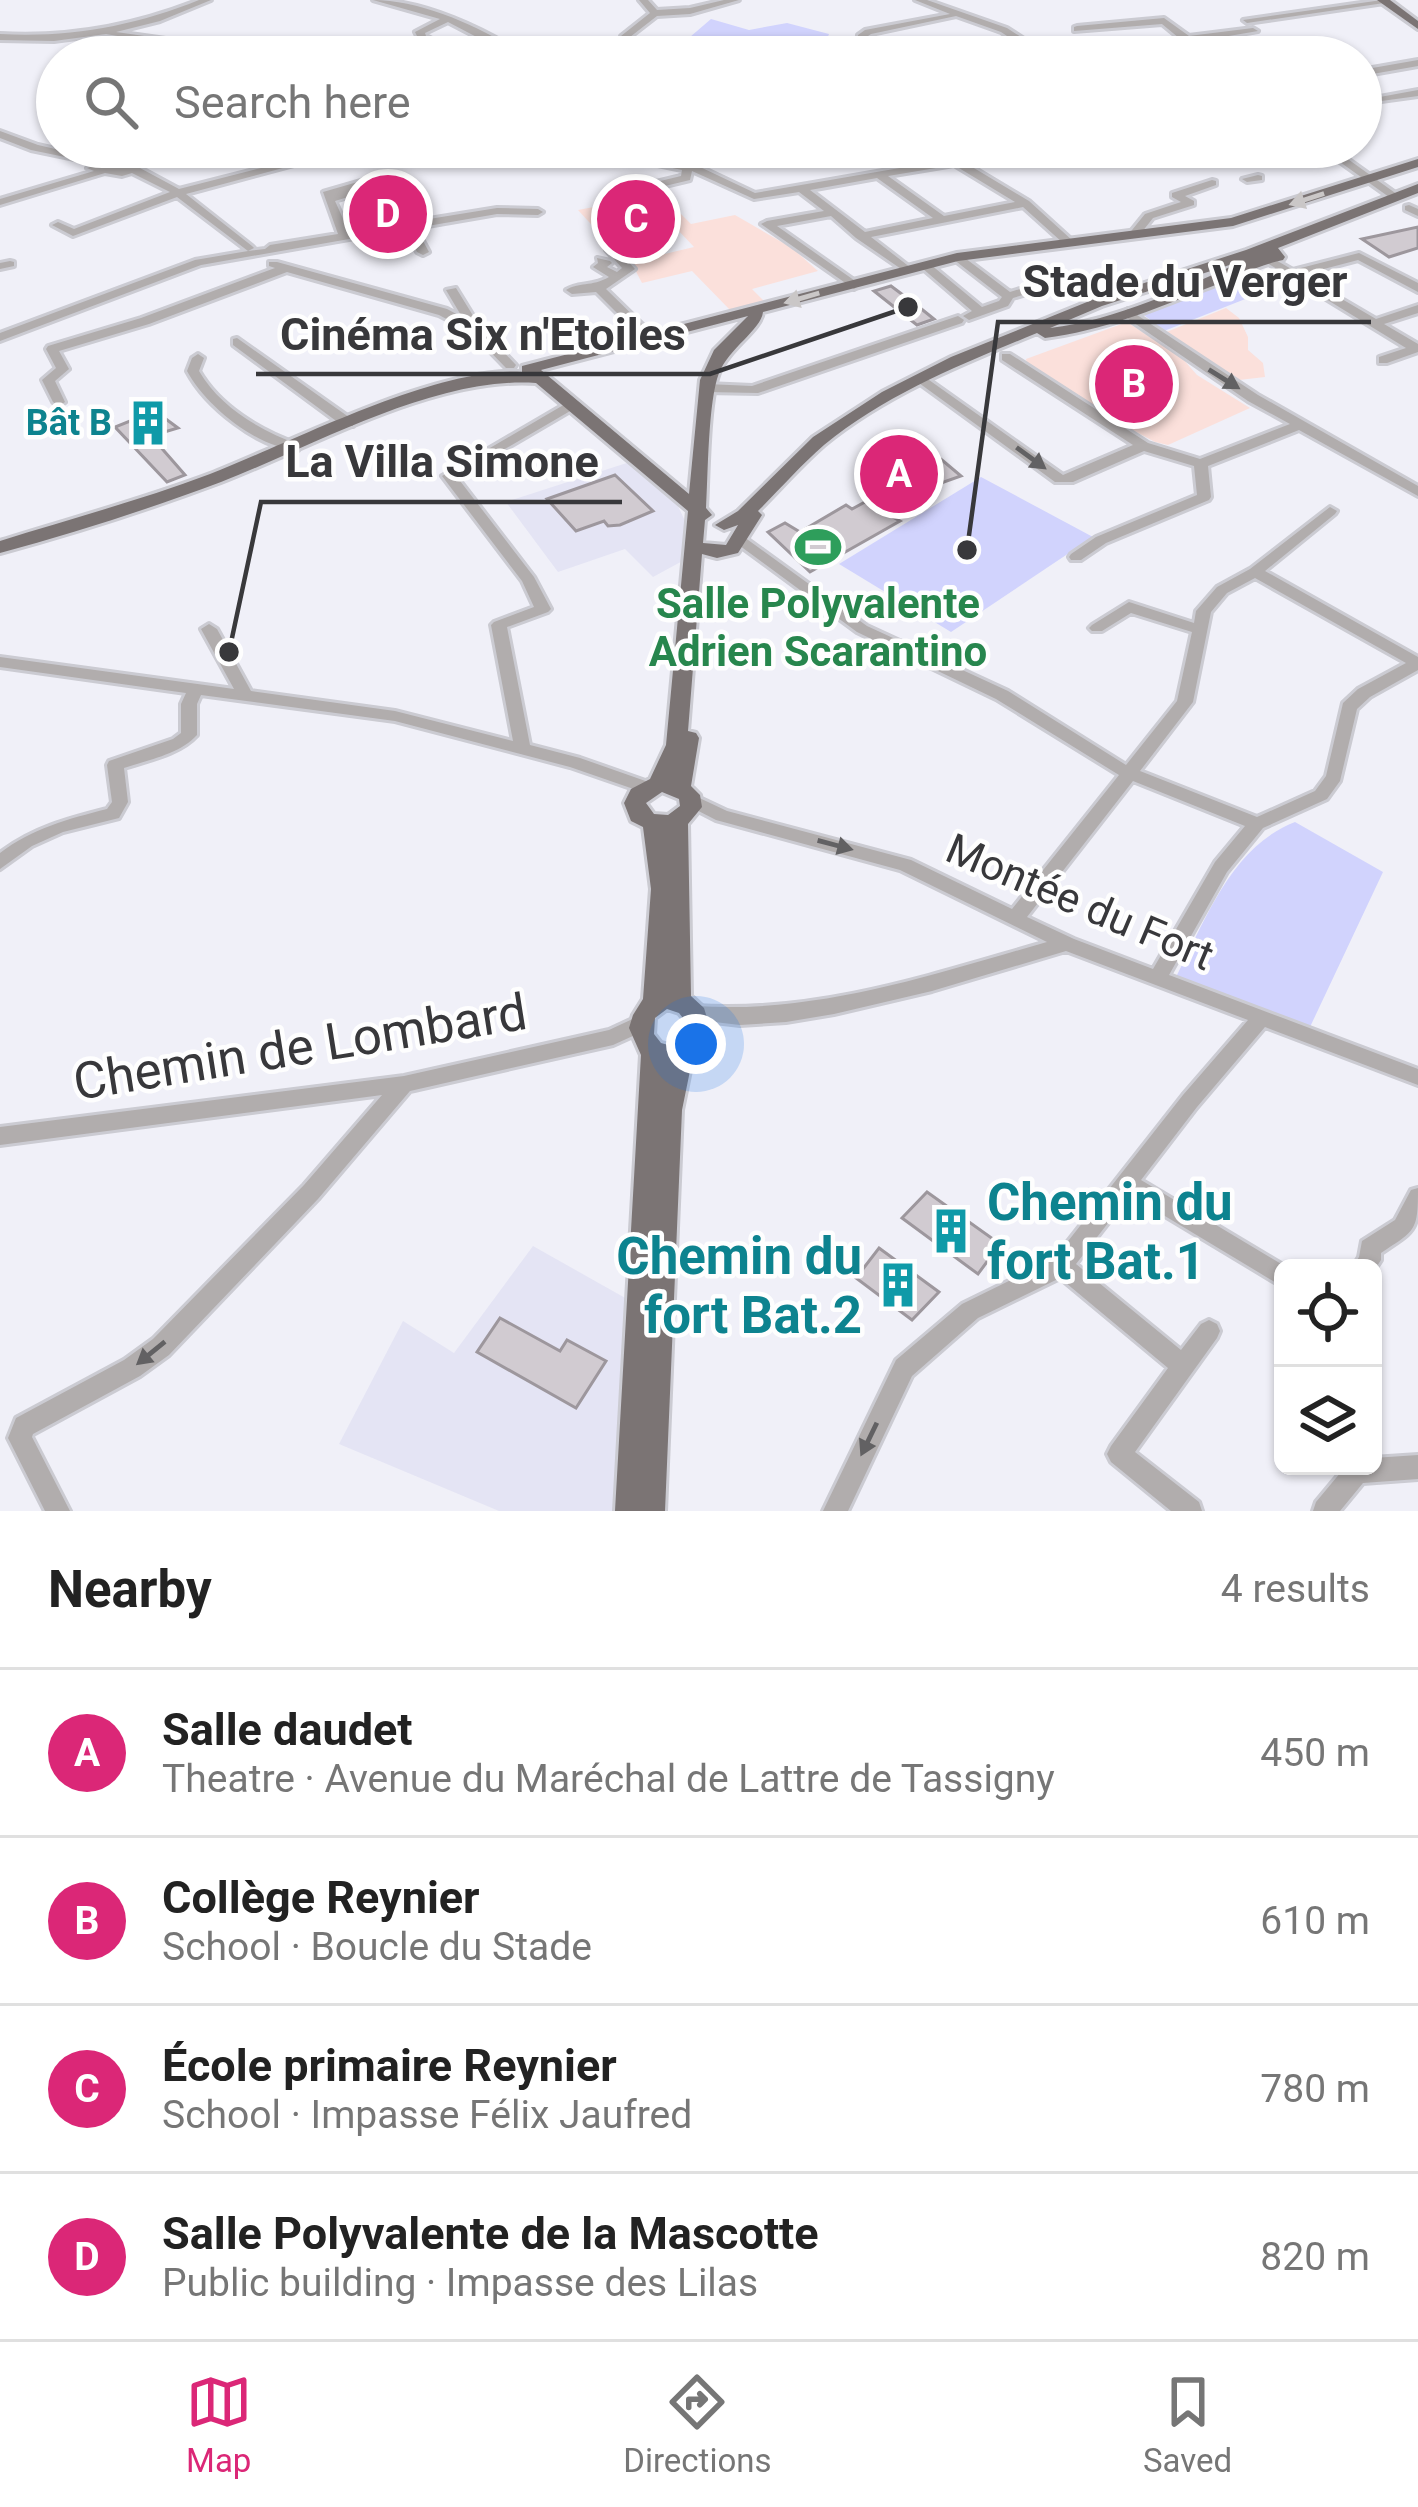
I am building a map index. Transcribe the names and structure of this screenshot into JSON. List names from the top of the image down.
{
  "streets": {
    "street": ["Montée du Fort", "Chemin de Lombard"]
  },
  "one_way": ["Montée du Fort"],
  "places": {
    "other": ["Cinéma Six n'Etoiles", "Stade du Verger", "La Villa Simone"],
    "building": ["Bât B", "Chemin du fort Bat.1", "Chemin du fort Bat.2"],
    "sports": ["Salle Polyvalente Adrien Scarantino"]
  },
  "page": {
    "search": "Search here",
    "pins": [
      "D",
      "C",
      "B",
      "A"
    ],
    "heading": ["Nearby", "4 results"],
    "list": [
      {
        "mark": "A",
        "name": "Salle daudet",
        "note": "Theatre · Avenue du Maréchal de Lattre de Tassigny",
        "value": "450 m"
      },
      {
        "mark": "B",
        "name": "Collège Reynier",
        "note": "School · Boucle du Stade",
        "value": "610 m"
      },
      {
        "mark": "C",
        "name": "École primaire Reynier",
        "note": "School · Impasse Félix Jaufred",
        "value": "780 m"
      },
      {
        "mark": "D",
        "name": "Salle Polyvalente de la Mascotte",
        "note": "Public building · Impasse des Lilas",
        "value": "820 m"
      }
    ],
    "nav": ["Map", "Directions", "Saved"]
  }
}
